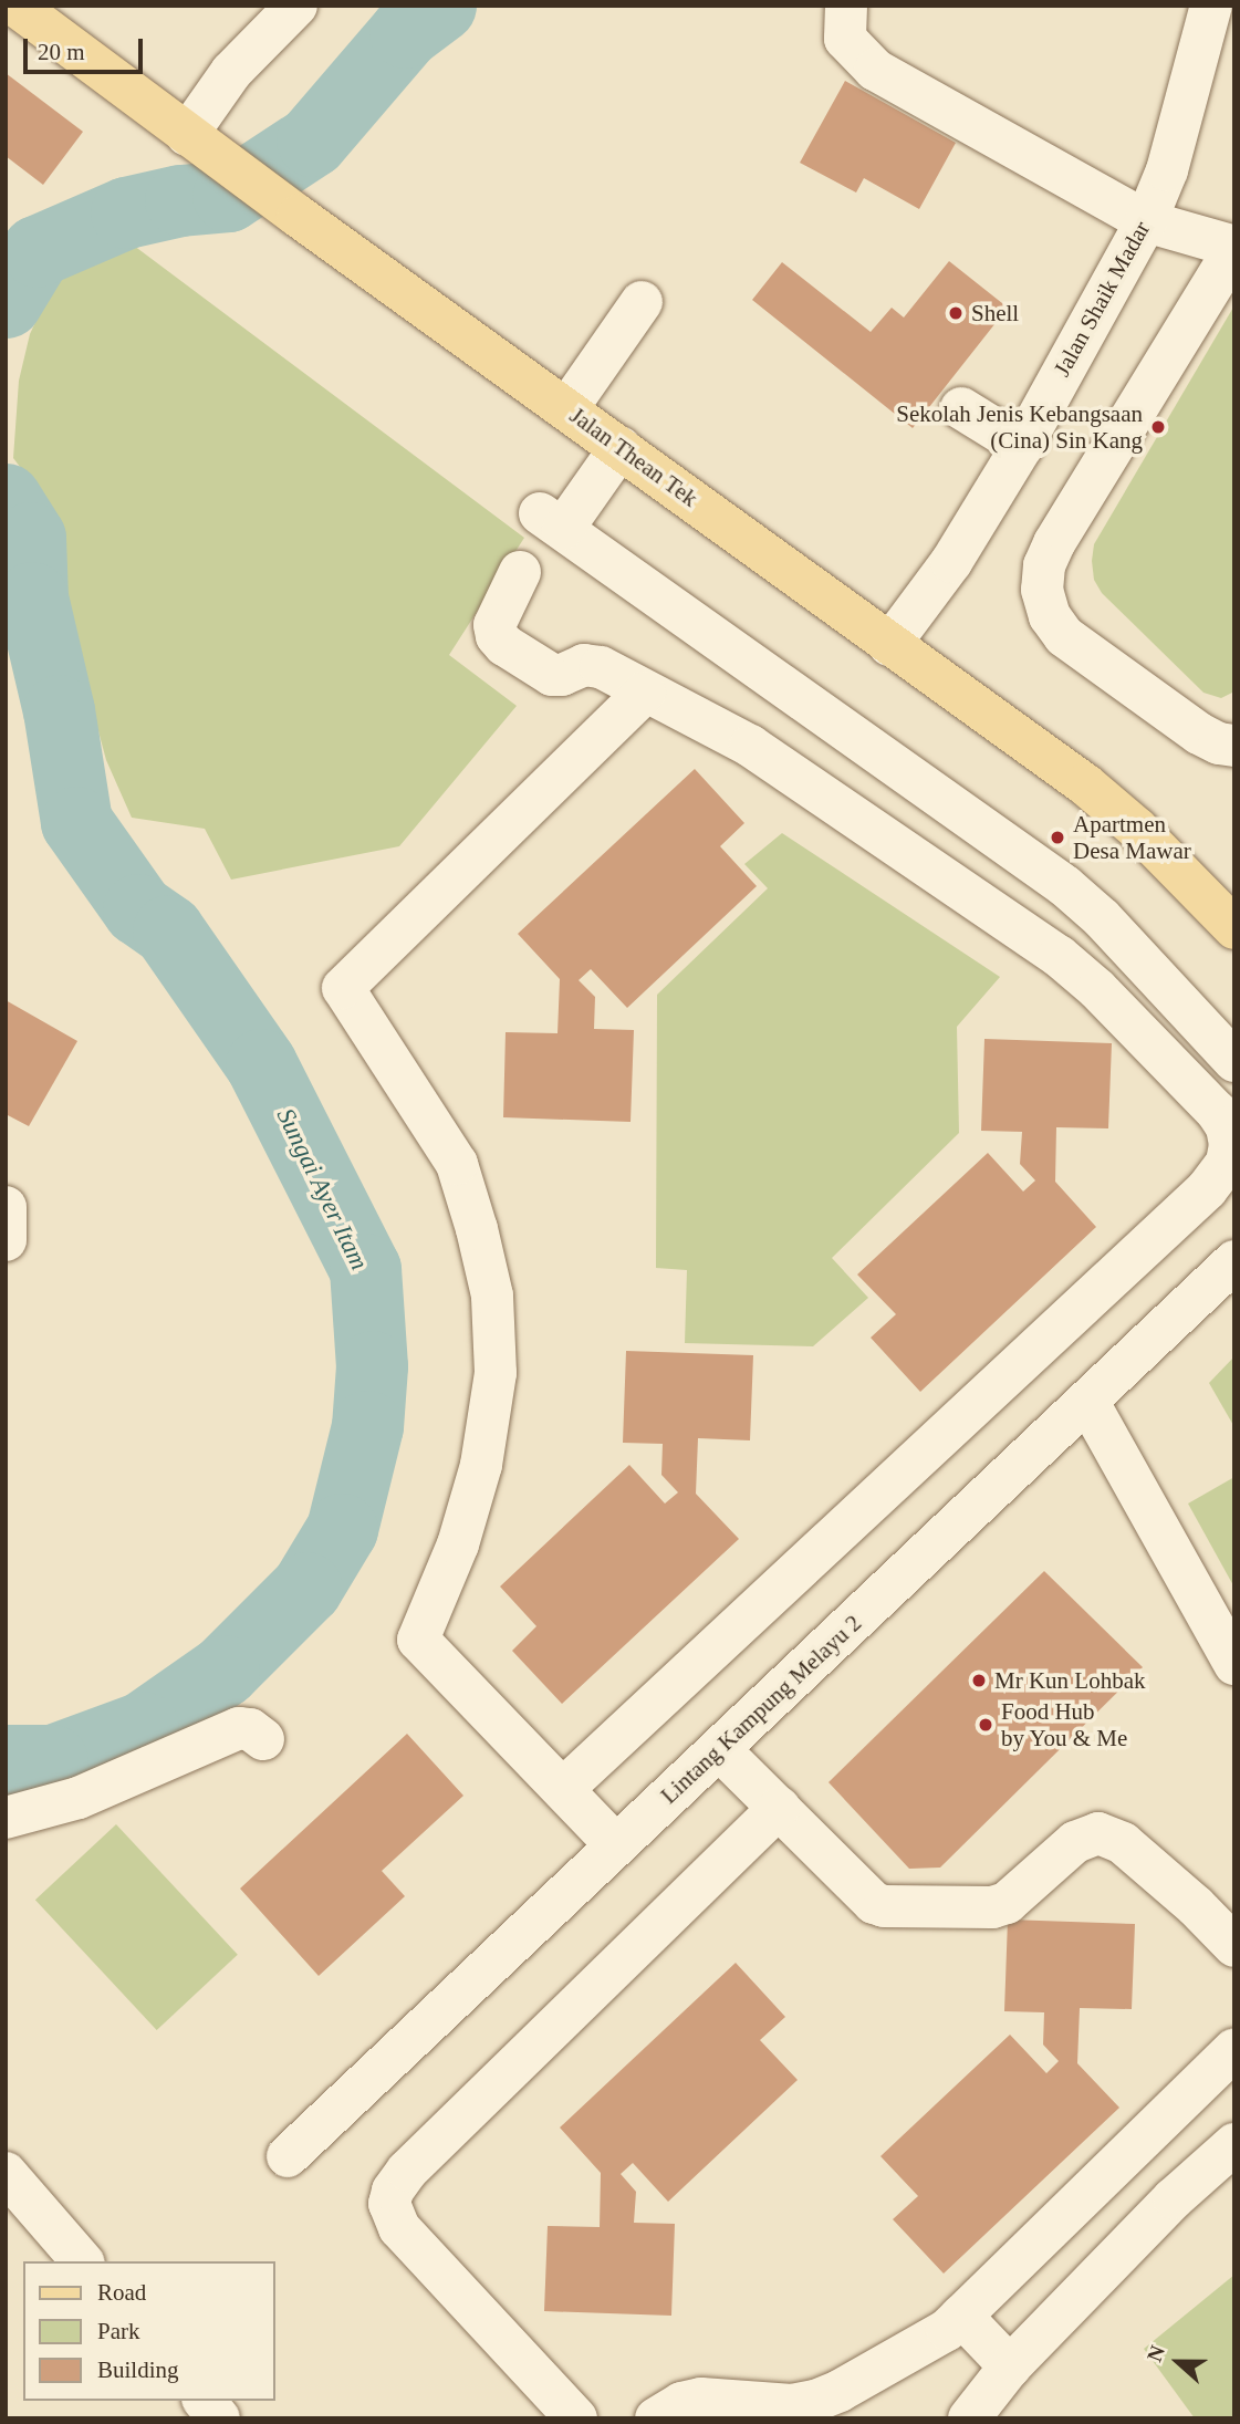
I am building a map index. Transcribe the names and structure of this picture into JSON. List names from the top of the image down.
{
  "streets": {
    "main road": ["Jalan Thean Tek"],
    "street": ["Jalan Shaik Madar", "Lintang Kampung Melayu 2"]
  },
  "crossings": [
    ["Jalan Shaik Madar", "Jalan Thean Tek"]
  ],
  "water": ["Sungai Ayer Itam"],
  "places": [
    "Shell",
    "Sekolah Jenis Kebangsaan (Cina) Sin Kang",
    "Apartmen Desa Mawar",
    "Mr Kun Lohbak",
    "Food Hub by You & Me"
  ],
  "legend": ["Road", "Park", "Building"],
  "scale_bar": "20 m",
  "north": "left"
}
